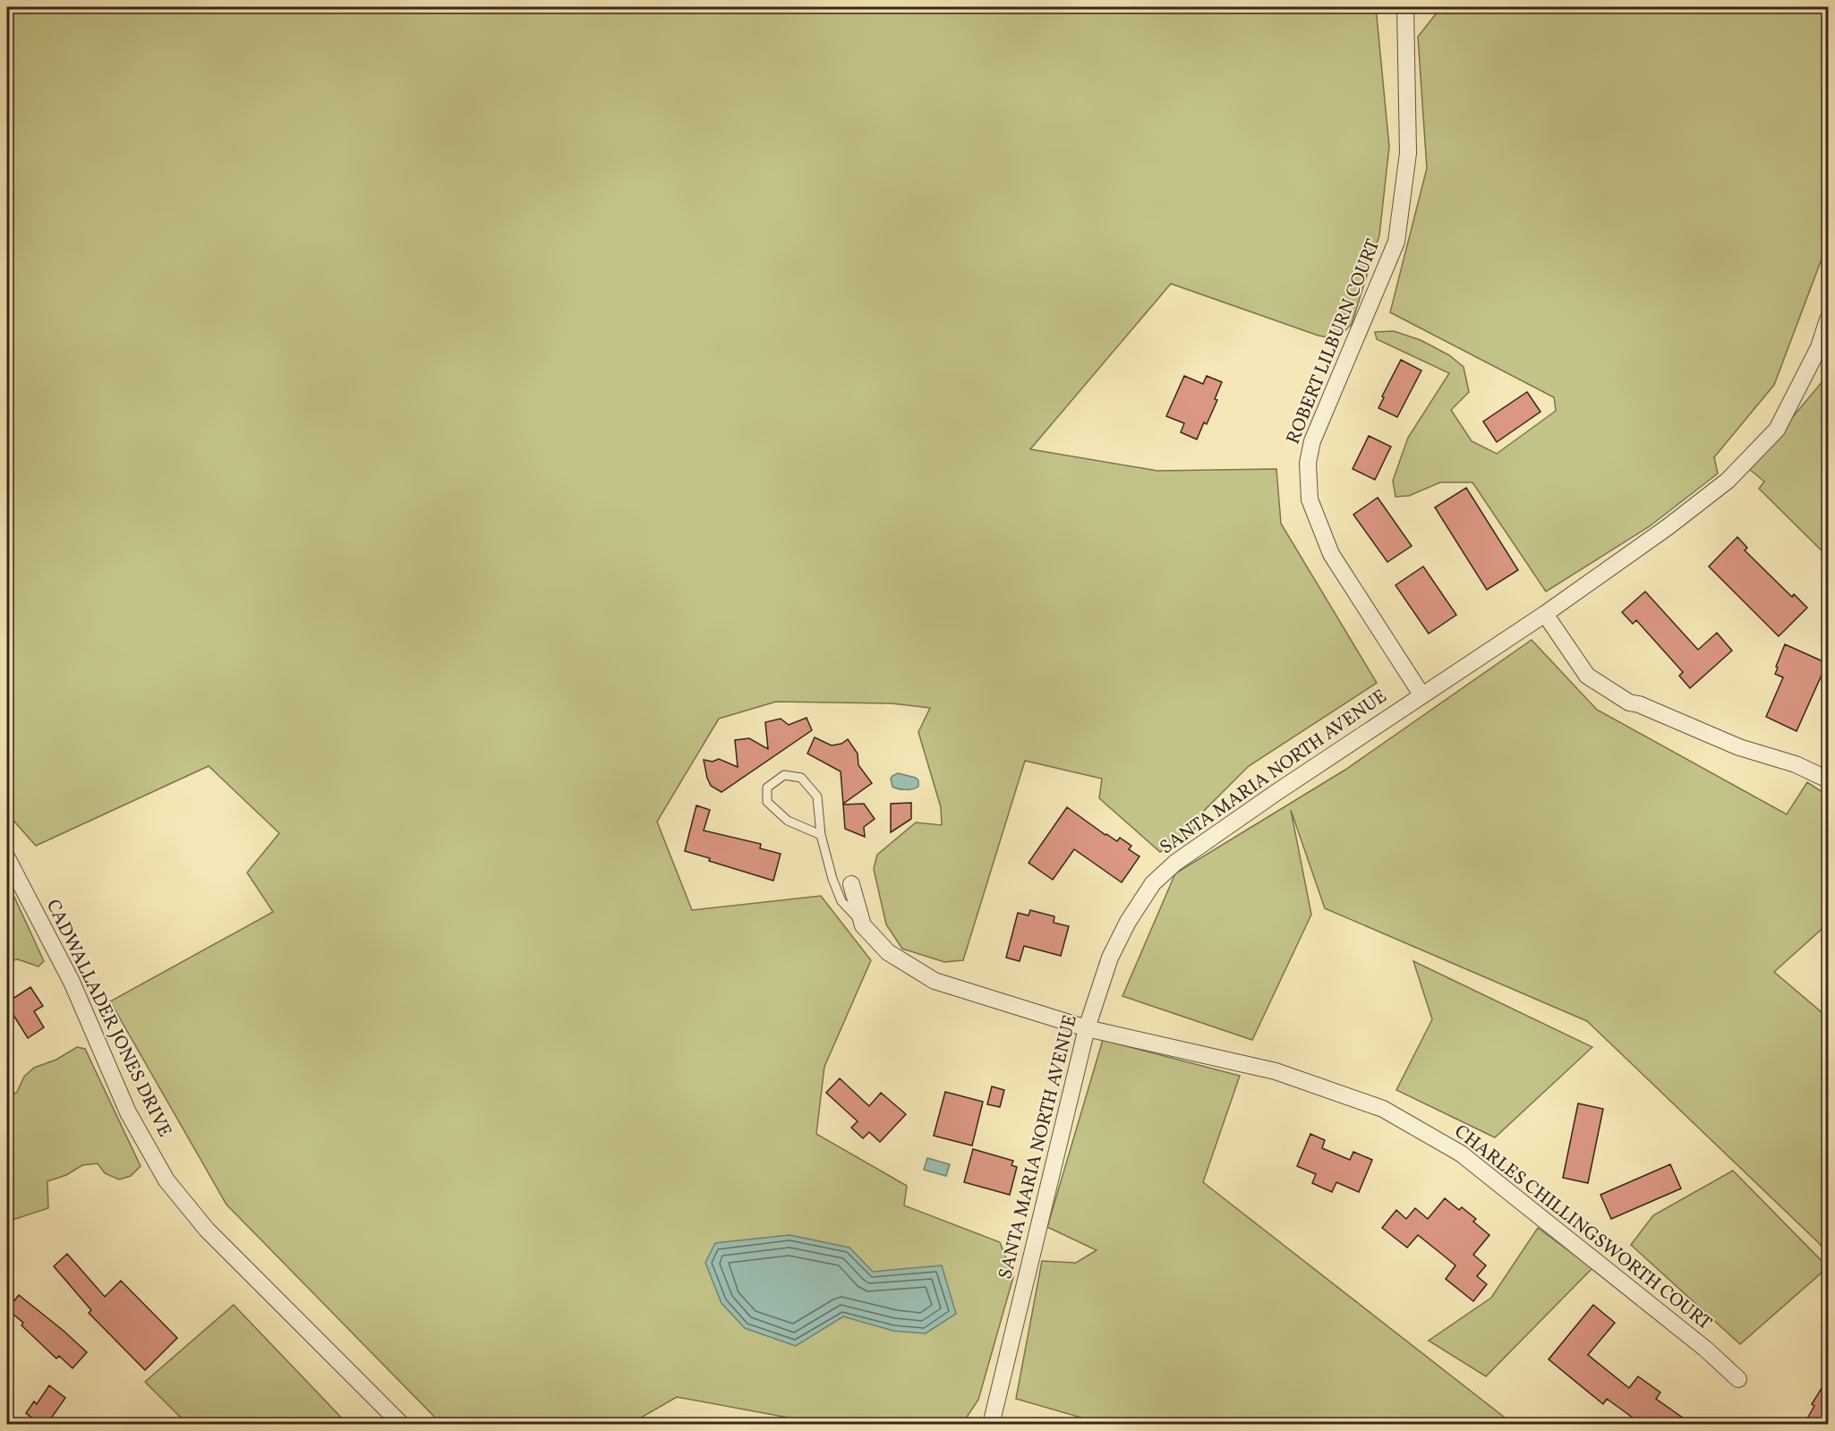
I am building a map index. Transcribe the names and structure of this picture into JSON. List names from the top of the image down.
{
  "streets": {
    "street": [
      "ROBERT LILBURN COURT",
      "SANTA MARIA NORTH AVENUE",
      "CADWALLADER JONES DRIVE",
      "CHARLES CHILLINGSWORTH COURT"
    ]
  },
  "crossings": [
    ["ROBERT LILBURN COURT", "SANTA MARIA NORTH AVENUE"],
    ["SANTA MARIA NORTH AVENUE", "CHARLES CHILLINGSWORTH COURT"]
  ]
}
